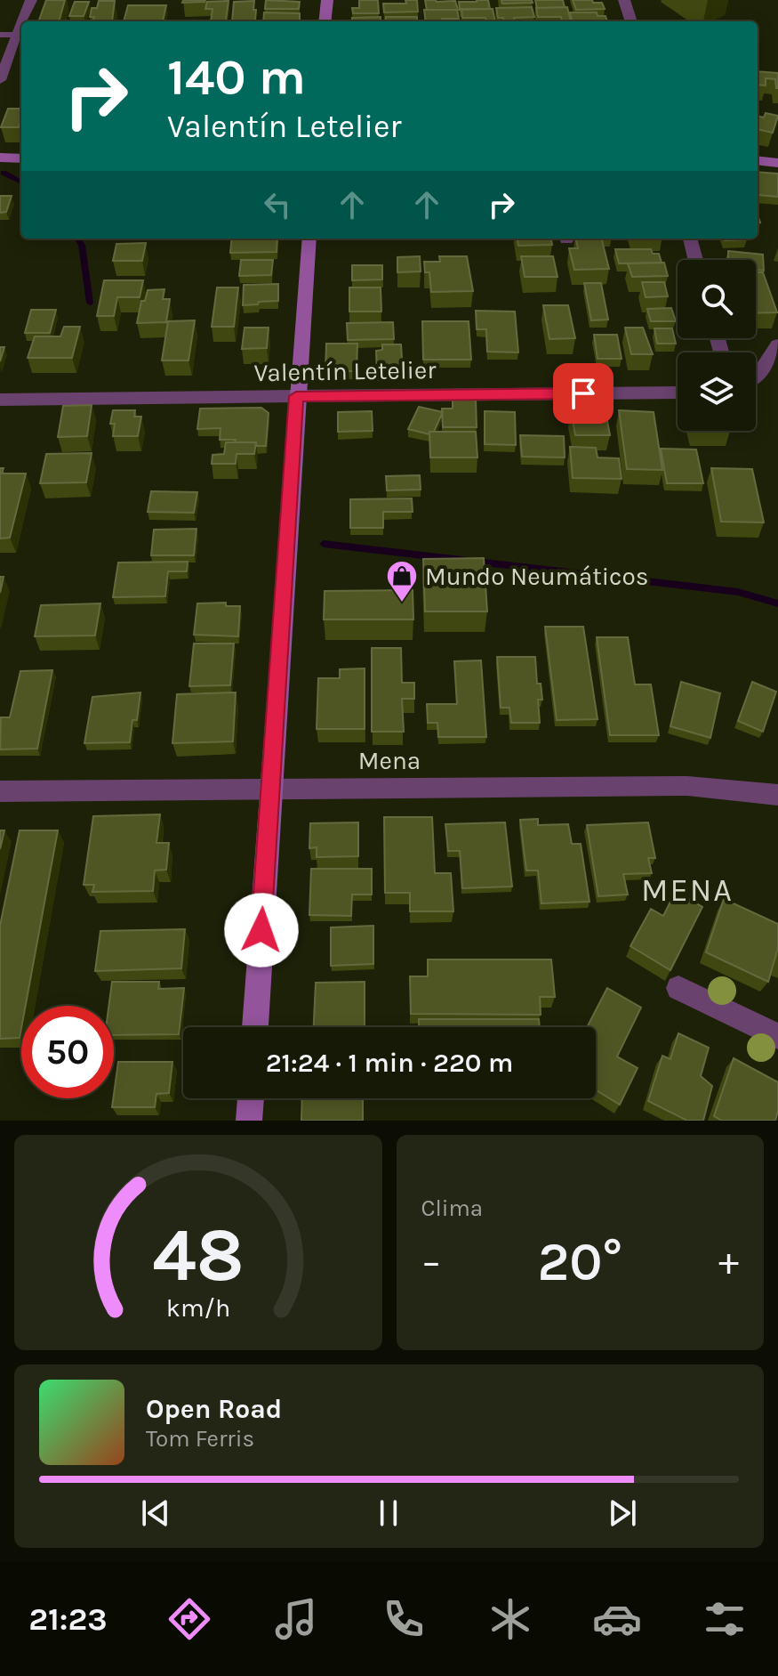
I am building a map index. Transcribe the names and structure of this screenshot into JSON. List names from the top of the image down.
{
  "streets": {
    "street": ["Valentín Letelier", "Mena"]
  },
  "districts": ["MENA"],
  "places": {
    "shop": ["Mundo Neumáticos"]
  },
  "page": {
    "turn": ["140 m", "Valentín Letelier"],
    "limit": "50",
    "trip": "21:24 · 1 min · 220 m",
    "tile": "Clima",
    "heat": ["−", "20°", "+"],
    "song": ["Open Road", "Tom Ferris"],
    "tabs": "21:23",
    "gauge": ["48", "km/h"]
  }
}
